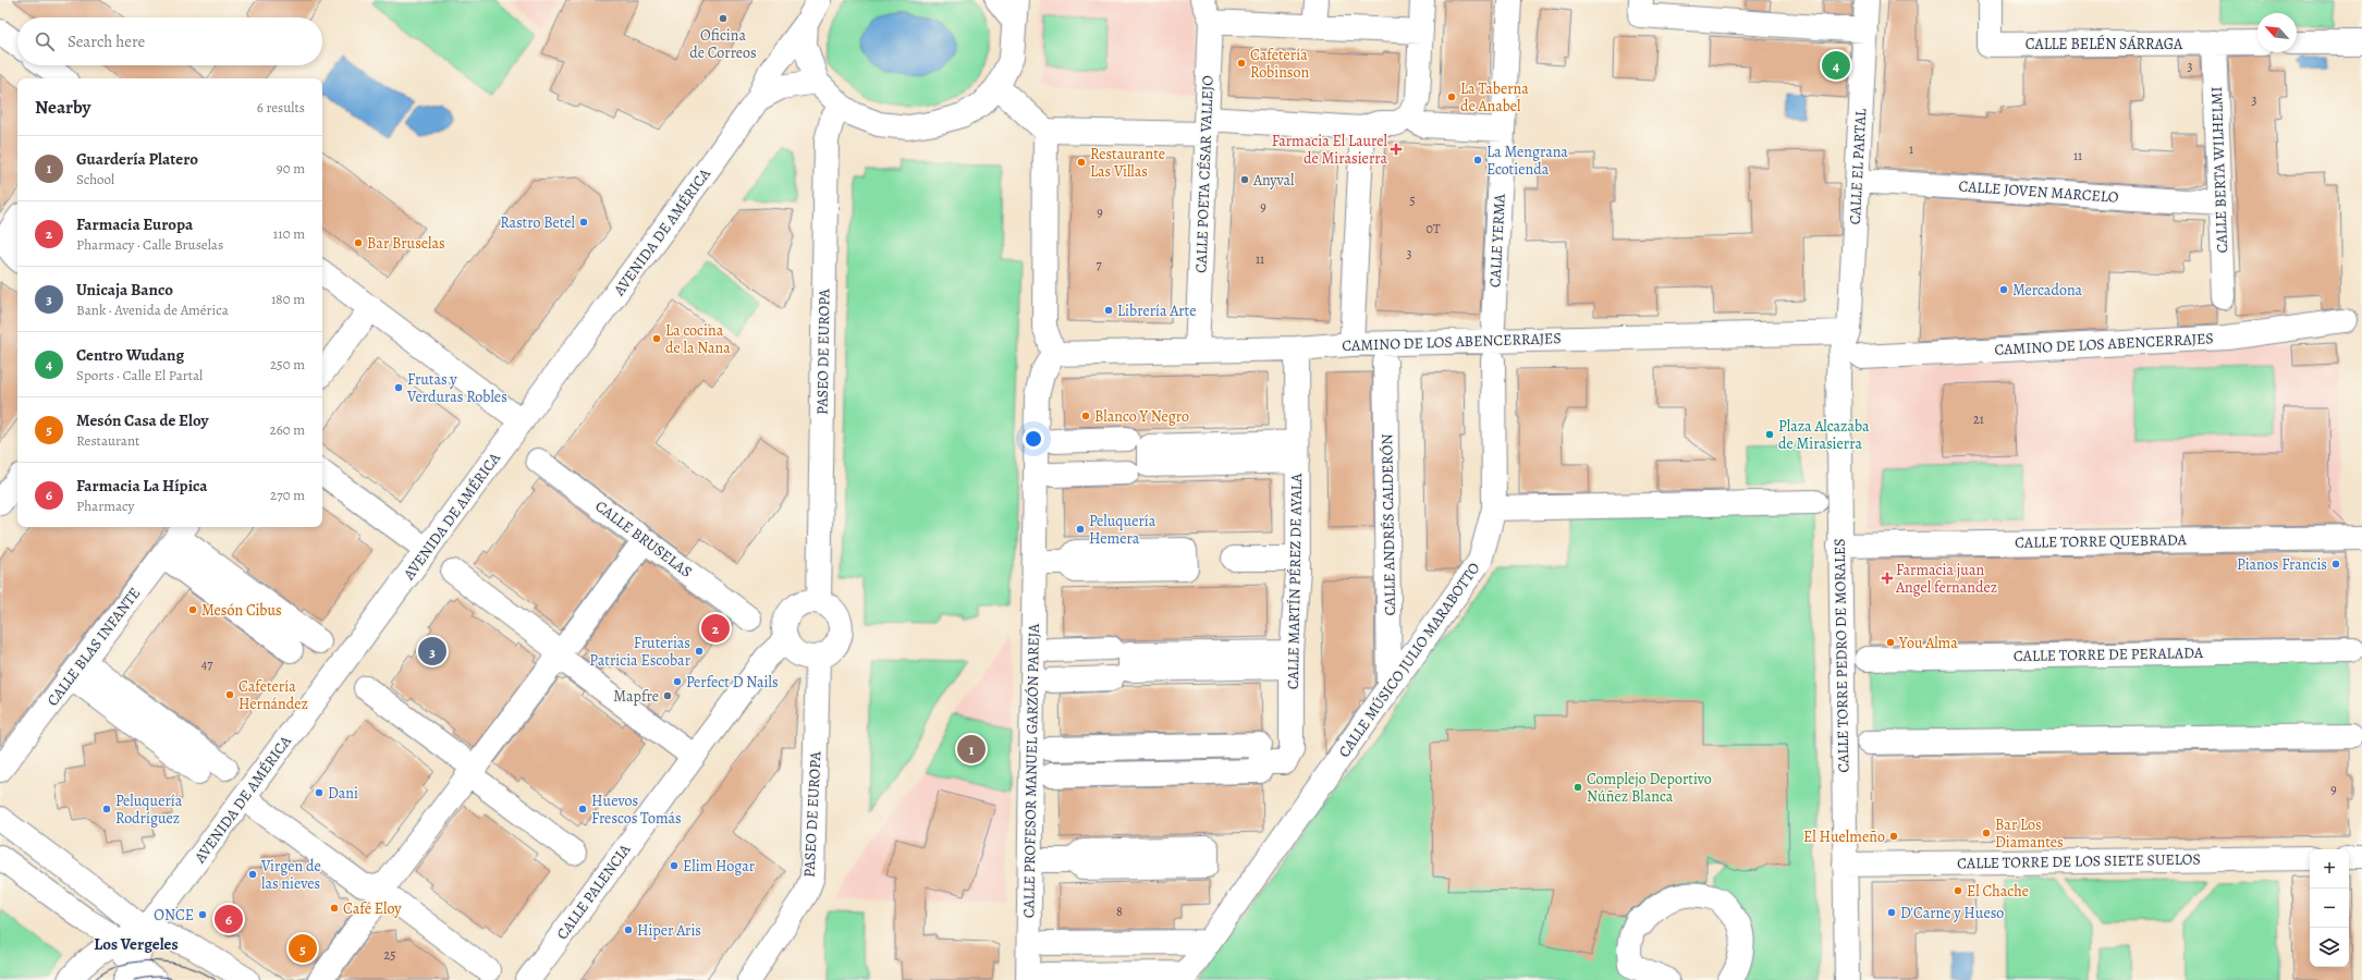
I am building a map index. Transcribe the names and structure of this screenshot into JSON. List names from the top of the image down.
{
  "streets": {
    "street": [
      "CALLE BELÉN SÁRRAGA",
      "CALLE EL PARTAL",
      "CALLE BERTA WILHELMI",
      "CALLE POETA CÉSAR VALLEJO",
      "CALLE JOVEN MARCELO",
      "AVENIDA DE AMÉRICA",
      "CALLE YERMA",
      "CAMINO DE LOS ABENCERRAJES",
      "PASEO DE EUROPA",
      "CALLE ANDRÉS CALDERÓN",
      "CALLE BRUSELAS",
      "CALLE TORRE QUEBRADA",
      "CALLE MARTÍN PÉREZ DE AYALA",
      "CALLE BLAS INFANTE",
      "CALLE TORRE DE PERALADA",
      "CALLE TORRE PEDRO DE MORALES",
      "CALLE MÚSICO JULIO MARABOTTO",
      "CALLE PROFESOR MANUEL GARZÓN PAREJA",
      "CALLE TORRE DE LOS SIETE SUELOS",
      "CALLE PALENCIA"
    ]
  },
  "crossings": [
    ["CALLE BELÉN SÁRRAGA", "CALLE BERTA WILHELMI"],
    ["CALLE EL PARTAL", "CALLE JOVEN MARCELO"],
    ["CALLE EL PARTAL", "CAMINO DE LOS ABENCERRAJES"],
    ["CALLE EL PARTAL", "CALLE TORRE PEDRO DE MORALES"],
    ["CALLE BERTA WILHELMI", "CALLE JOVEN MARCELO"],
    ["CALLE POETA CÉSAR VALLEJO", "CAMINO DE LOS ABENCERRAJES"],
    ["CAMINO DE LOS ABENCERRAJES", "CALLE MARTÍN PÉREZ DE AYALA"],
    ["CAMINO DE LOS ABENCERRAJES", "CALLE TORRE PEDRO DE MORALES"],
    ["CAMINO DE LOS ABENCERRAJES", "CALLE PROFESOR MANUEL GARZÓN PAREJA"],
    ["PASEO DE EUROPA", "CALLE PALENCIA"],
    ["CALLE ANDRÉS CALDERÓN", "CALLE MÚSICO JULIO MARABOTTO"],
    ["CALLE TORRE QUEBRADA", "CALLE TORRE PEDRO DE MORALES"],
    ["CALLE TORRE PEDRO DE MORALES", "CALLE TORRE DE LOS SIETE SUELOS"],
    ["CALLE MÚSICO JULIO MARABOTTO", "CALLE PROFESOR MANUEL GARZÓN PAREJA"]
  ],
  "districts": ["Los Vergeles"],
  "places": {
    "other": [
      "Oficina de Correos",
      "Cafetería Robinson",
      "La Taberna de Anabel",
      "La Mengrana Ecotienda",
      "Restaurante Las Villas",
      "Anyval",
      "Rastro Betel",
      "Bar Bruselas",
      "Mercadona",
      "Librería Arte",
      "La cocina de la Nana",
      "Frutas y Verduras Robles",
      "Blanco Y Negro",
      "Plaza Alcazaba de Mirasierra",
      "Peluquería Hemera",
      "Pianos Francis",
      "Mesón Cibus",
      "You Alma",
      "Fruterias Patricia Escobar",
      "Perfect D Nails",
      "Cafetería Hernández",
      "Mapfre",
      "Complejo Deportivo Núñez Blanca",
      "Dani",
      "Peluquería Rodríguez",
      "Huevos Frescos Tomás",
      "Bar Los Diamantes",
      "El Huelmeño",
      "Elim Hogar",
      "Virgen de las nieves",
      "El Chache",
      "Café Eloy",
      "D'Carne y Hueso",
      "ONCE",
      "Hiper Aris"
    ],
    "health": ["Farmacia El Laurel de Mirasierra", "Farmacia juan Angel fernandez"]
  },
  "house_numbers": [
    "3",
    "3",
    "1",
    "11",
    "5",
    "9",
    "9",
    "0T",
    "3",
    "11",
    "7",
    "21",
    "47",
    "9",
    "8",
    "25"
  ],
  "north": "top left",
  "page": {
    "search": "Search here",
    "pins": [
      "4",
      "2",
      "3",
      "1",
      "6",
      "5"
    ],
    "heading": ["Nearby", "6 results"],
    "list": [
      {
        "mark": "1",
        "name": "Guardería Platero",
        "note": "School",
        "value": "90 m"
      },
      {
        "mark": "2",
        "name": "Farmacia Europa",
        "note": "Pharmacy · Calle Bruselas",
        "value": "110 m"
      },
      {
        "mark": "3",
        "name": "Unicaja Banco",
        "note": "Bank · Avenida de América",
        "value": "180 m"
      },
      {
        "mark": "4",
        "name": "Centro Wudang",
        "note": "Sports · Calle El Partal",
        "value": "250 m"
      },
      {
        "mark": "5",
        "name": "Mesón Casa de Eloy",
        "note": "Restaurant",
        "value": "260 m"
      },
      {
        "mark": "6",
        "name": "Farmacia La Hípica",
        "note": "Pharmacy",
        "value": "270 m"
      }
    ],
    "map_buttons": ["+", "−"]
  }
}
